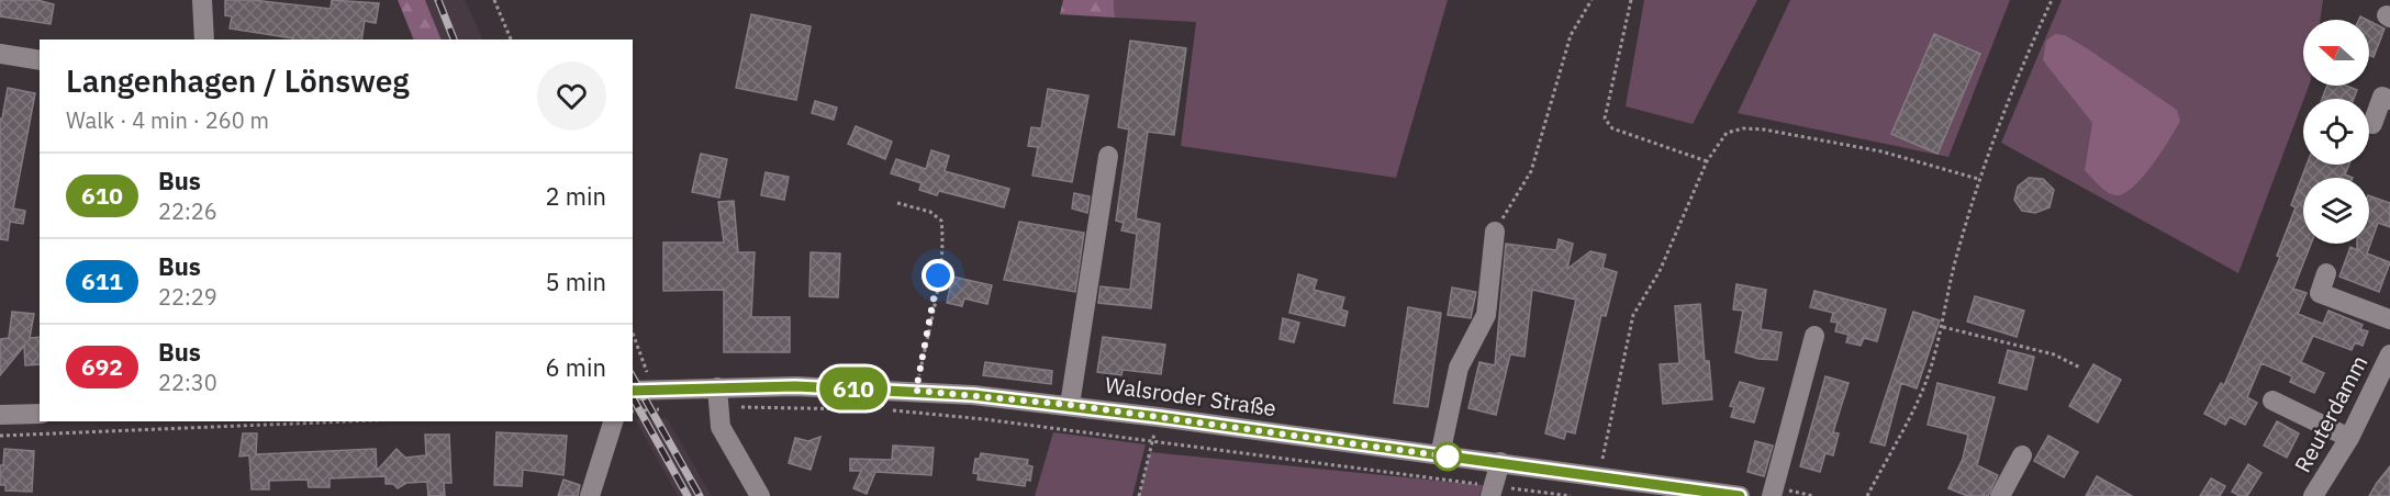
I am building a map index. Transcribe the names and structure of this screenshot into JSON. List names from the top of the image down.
{
  "streets": {
    "street": ["Walsroder Straße", "Reuterdamm"]
  },
  "lines": ["bus line 610"],
  "north": "left",
  "page": {
    "on_map": "610",
    "heading": ["Langenhagen / Lönsweg", "Walk · 4 min · 260 m"],
    "list": [
      {
        "mark": "610",
        "name": "Bus",
        "note": "22:26",
        "value": "2 min"
      },
      {
        "mark": "611",
        "name": "Bus",
        "note": "22:29",
        "value": "5 min"
      },
      {
        "mark": "692",
        "name": "Bus",
        "note": "22:30",
        "value": "6 min"
      }
    ]
  }
}
